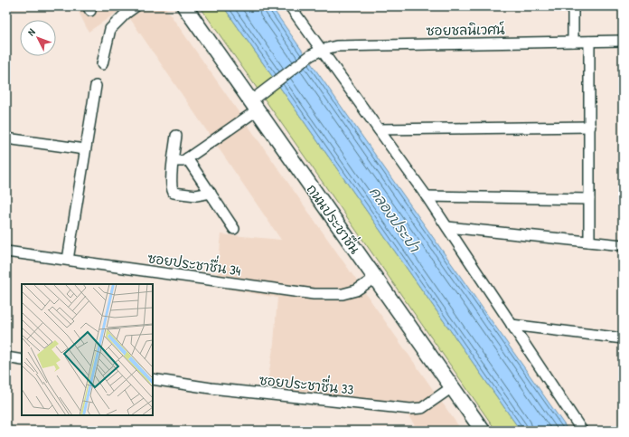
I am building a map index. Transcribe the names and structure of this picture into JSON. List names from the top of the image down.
{
  "streets": {
    "main road": ["ถนนประชาชื่น"],
    "street": ["ซอยชลนิเวศน์", "ซอยประชาชื่น 34", "ซอยประชาชื่น 33"]
  },
  "crossings": [
    ["ซอยชลนิเวศน์", "ถนนประชาชื่น"],
    ["ถนนประชาชื่น", "ซอยประชาชื่น 34"],
    ["ถนนประชาชื่น", "ซอยประชาชื่น 33"]
  ],
  "water": ["คลองประปา"],
  "north": "top left"
}
